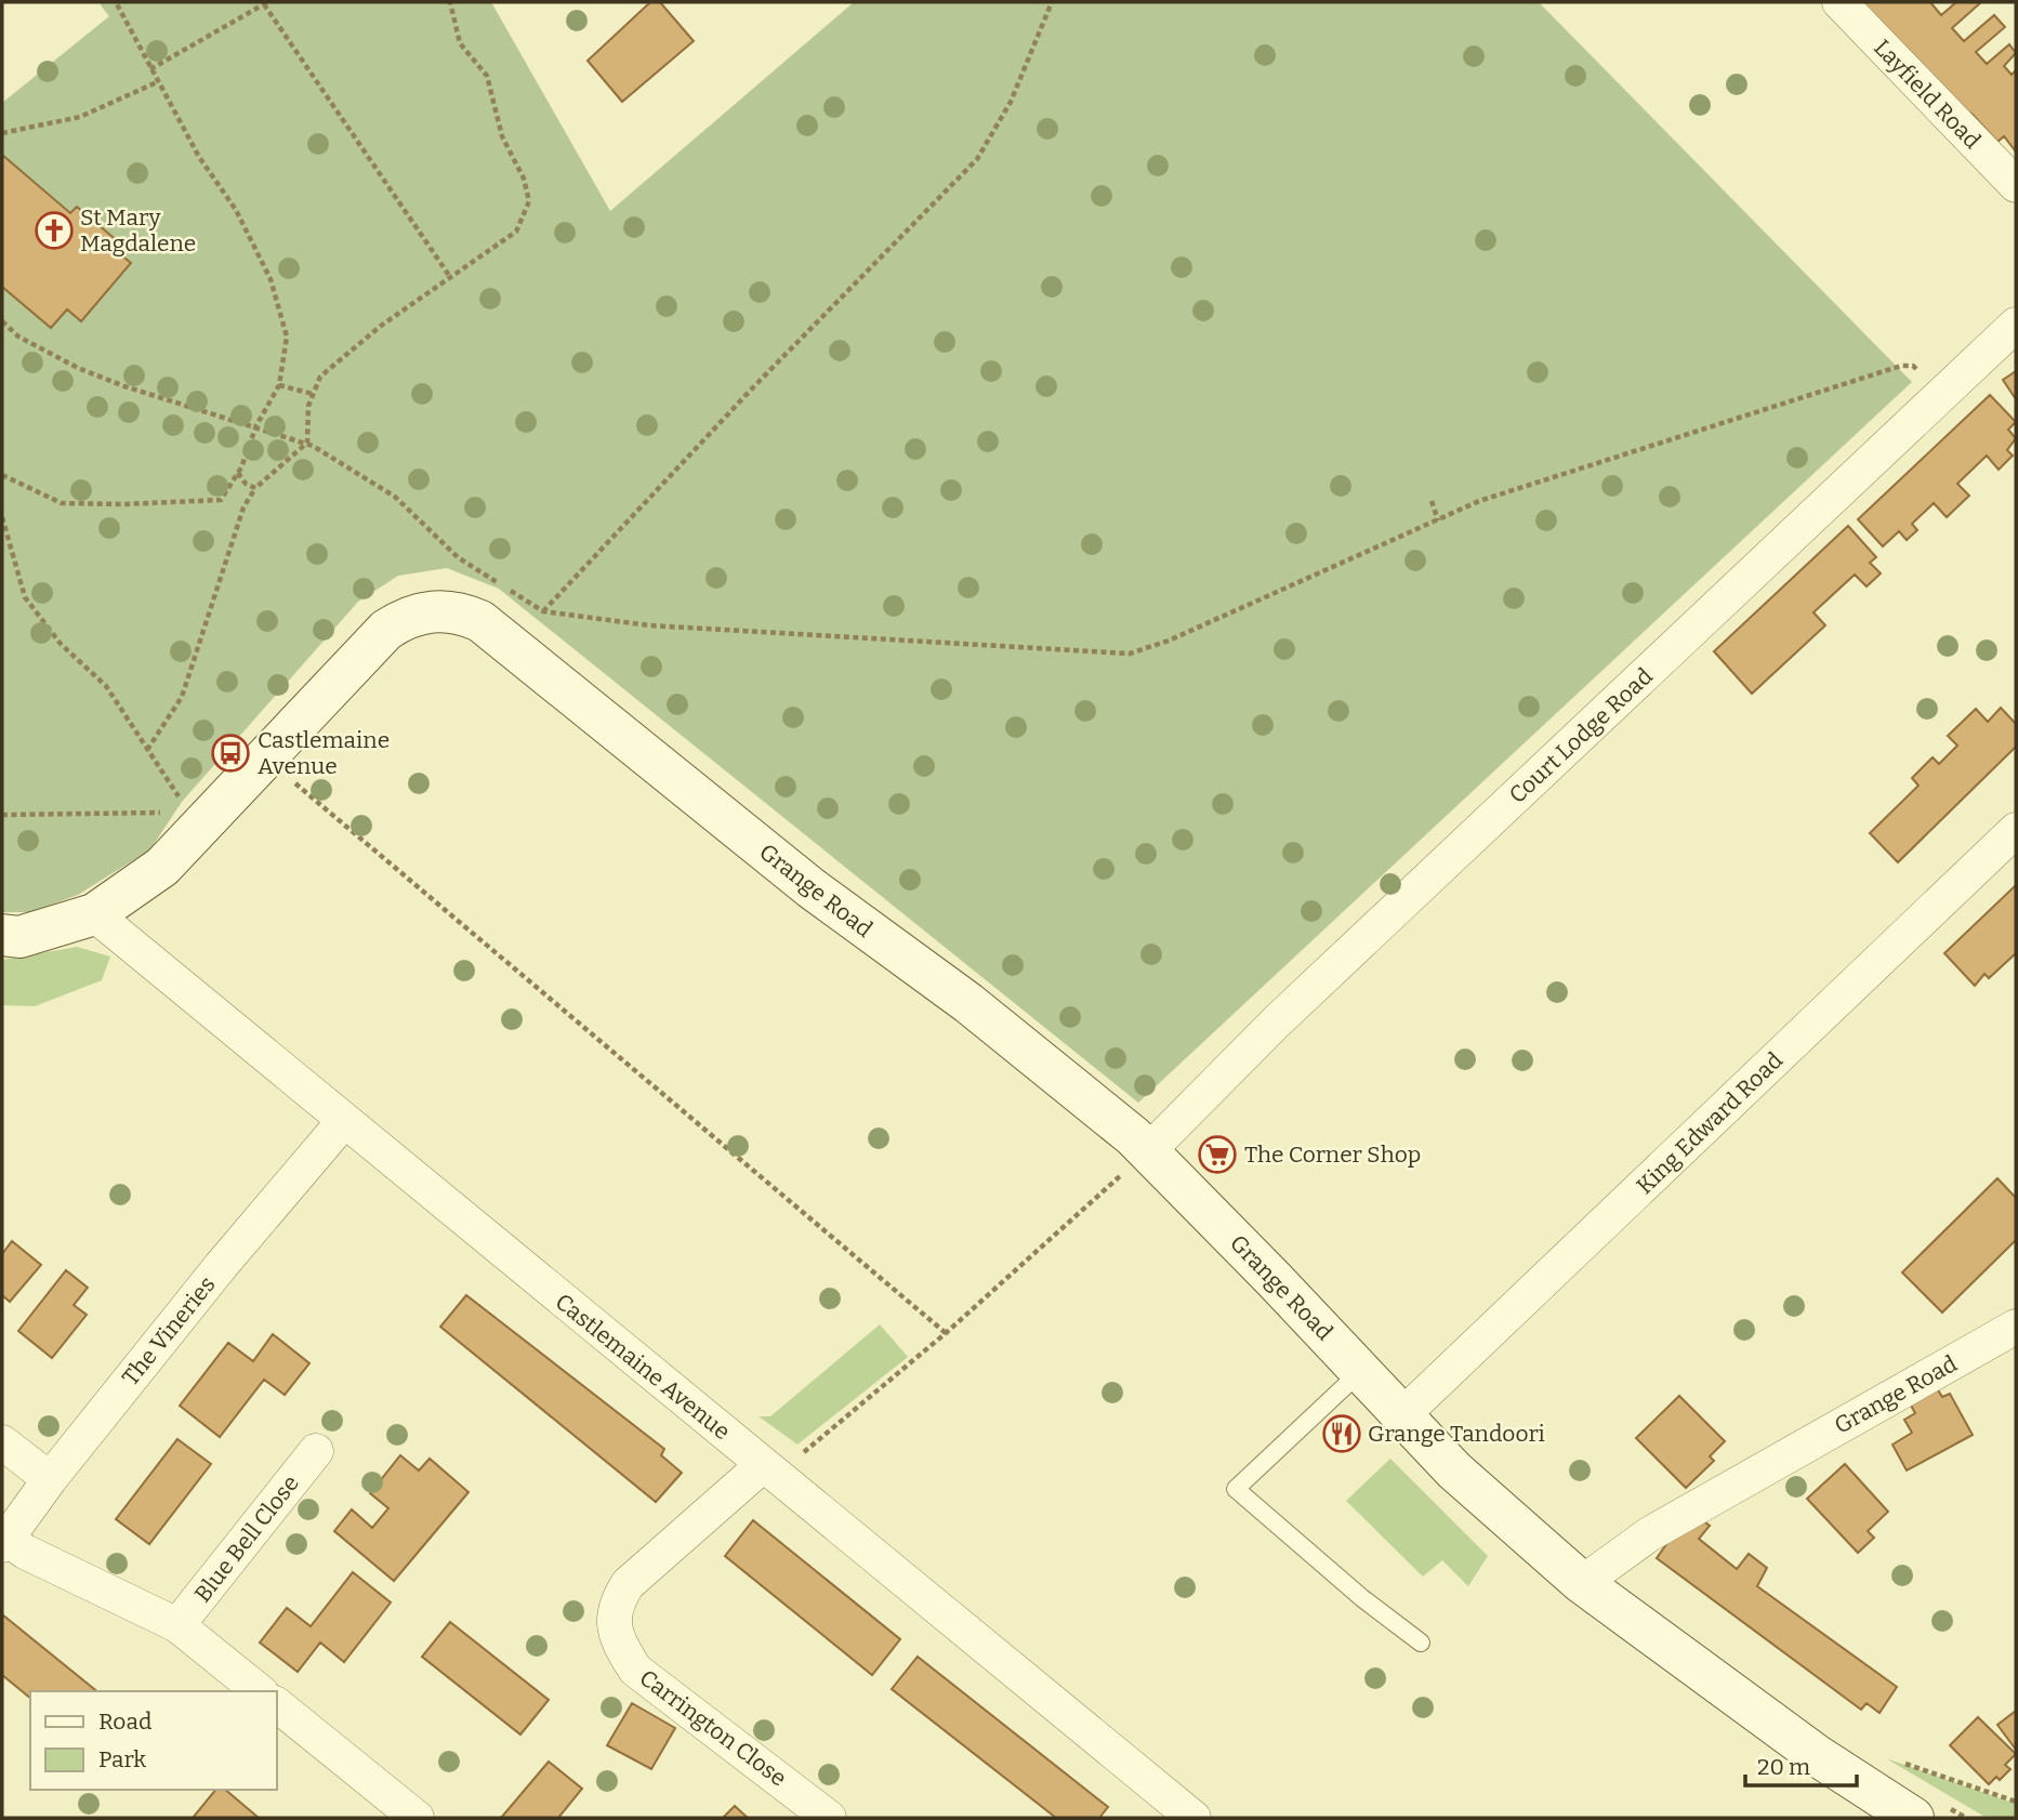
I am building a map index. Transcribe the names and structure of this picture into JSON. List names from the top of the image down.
{
  "streets": {
    "street": [
      "Layfield Road",
      "Court Lodge Road",
      "Grange Road",
      "King Edward Road",
      "The Vineries",
      "Castlemaine Avenue",
      "Blue Bell Close",
      "Carrington Close"
    ]
  },
  "crossings": [
    ["Court Lodge Road", "Grange Road"],
    ["Grange Road", "King Edward Road"],
    ["Grange Road", "Castlemaine Avenue"],
    ["The Vineries", "Castlemaine Avenue"],
    ["Castlemaine Avenue", "Carrington Close"]
  ],
  "places": {
    "church": ["St Mary Magdalene"],
    "bus stop": ["Castlemaine Avenue"],
    "supermarket": ["The Corner Shop"],
    "restaurant": ["Grange Tandoori"]
  },
  "legend": ["Road", "Park"],
  "scale_bar": "20 m"
}
